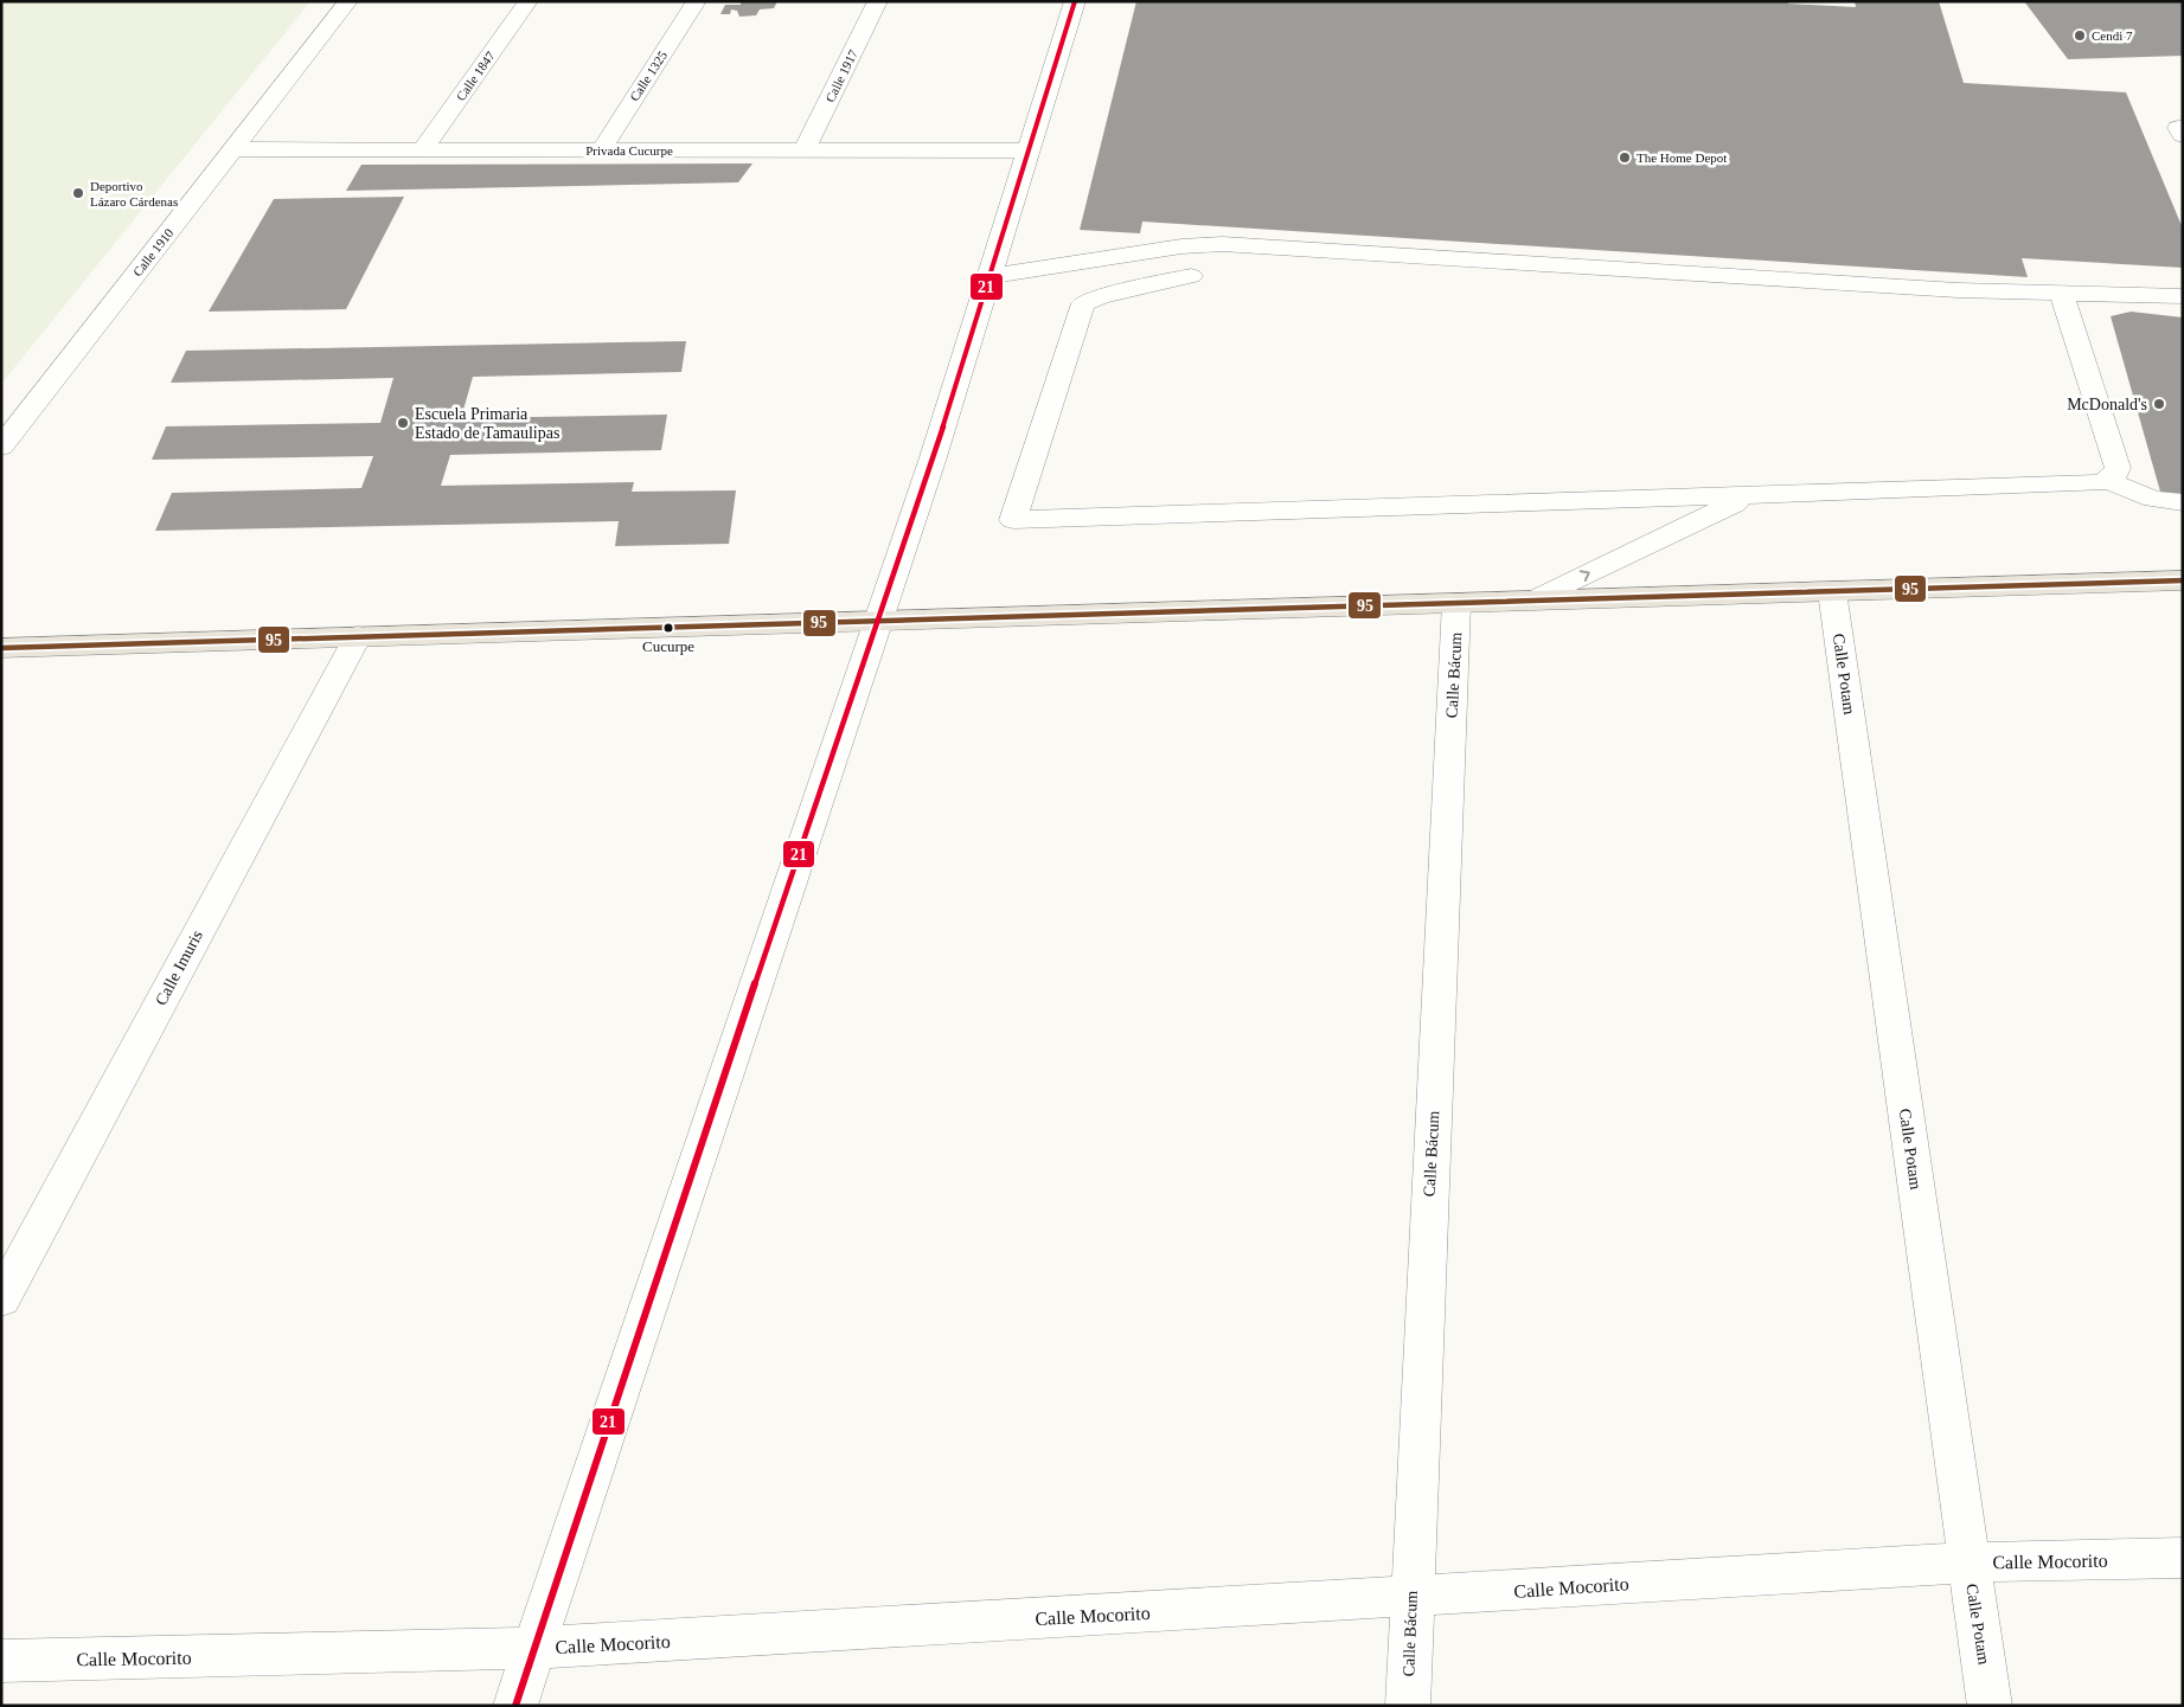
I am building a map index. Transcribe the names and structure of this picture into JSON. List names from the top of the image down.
{
  "streets": {
    "street": [
      "Calle 1847",
      "Calle 1325",
      "Calle 1917",
      "Privada Cucurpe",
      "Calle 1910",
      "Calle Potam",
      "Calle Bácum",
      "Calle Imuris",
      "Calle Mocorito"
    ]
  },
  "crossings": [
    ["Calle 1847", "Privada Cucurpe"],
    ["Calle 1325", "Privada Cucurpe"],
    ["Calle 1917", "Privada Cucurpe"],
    ["Privada Cucurpe", "Calle 1910"],
    ["Calle Potam", "Calle Mocorito"],
    ["Calle Bácum", "Calle Mocorito"]
  ],
  "places": [
    "Cendi 7",
    "The Home Depot",
    "Deportivo Lázaro Cárdenas",
    "McDonald's",
    "Escuela Primaria Estado de Tamaulipas",
    "Cucurpe"
  ],
  "lines": ["transit line 21", "transit line 95"]
}
